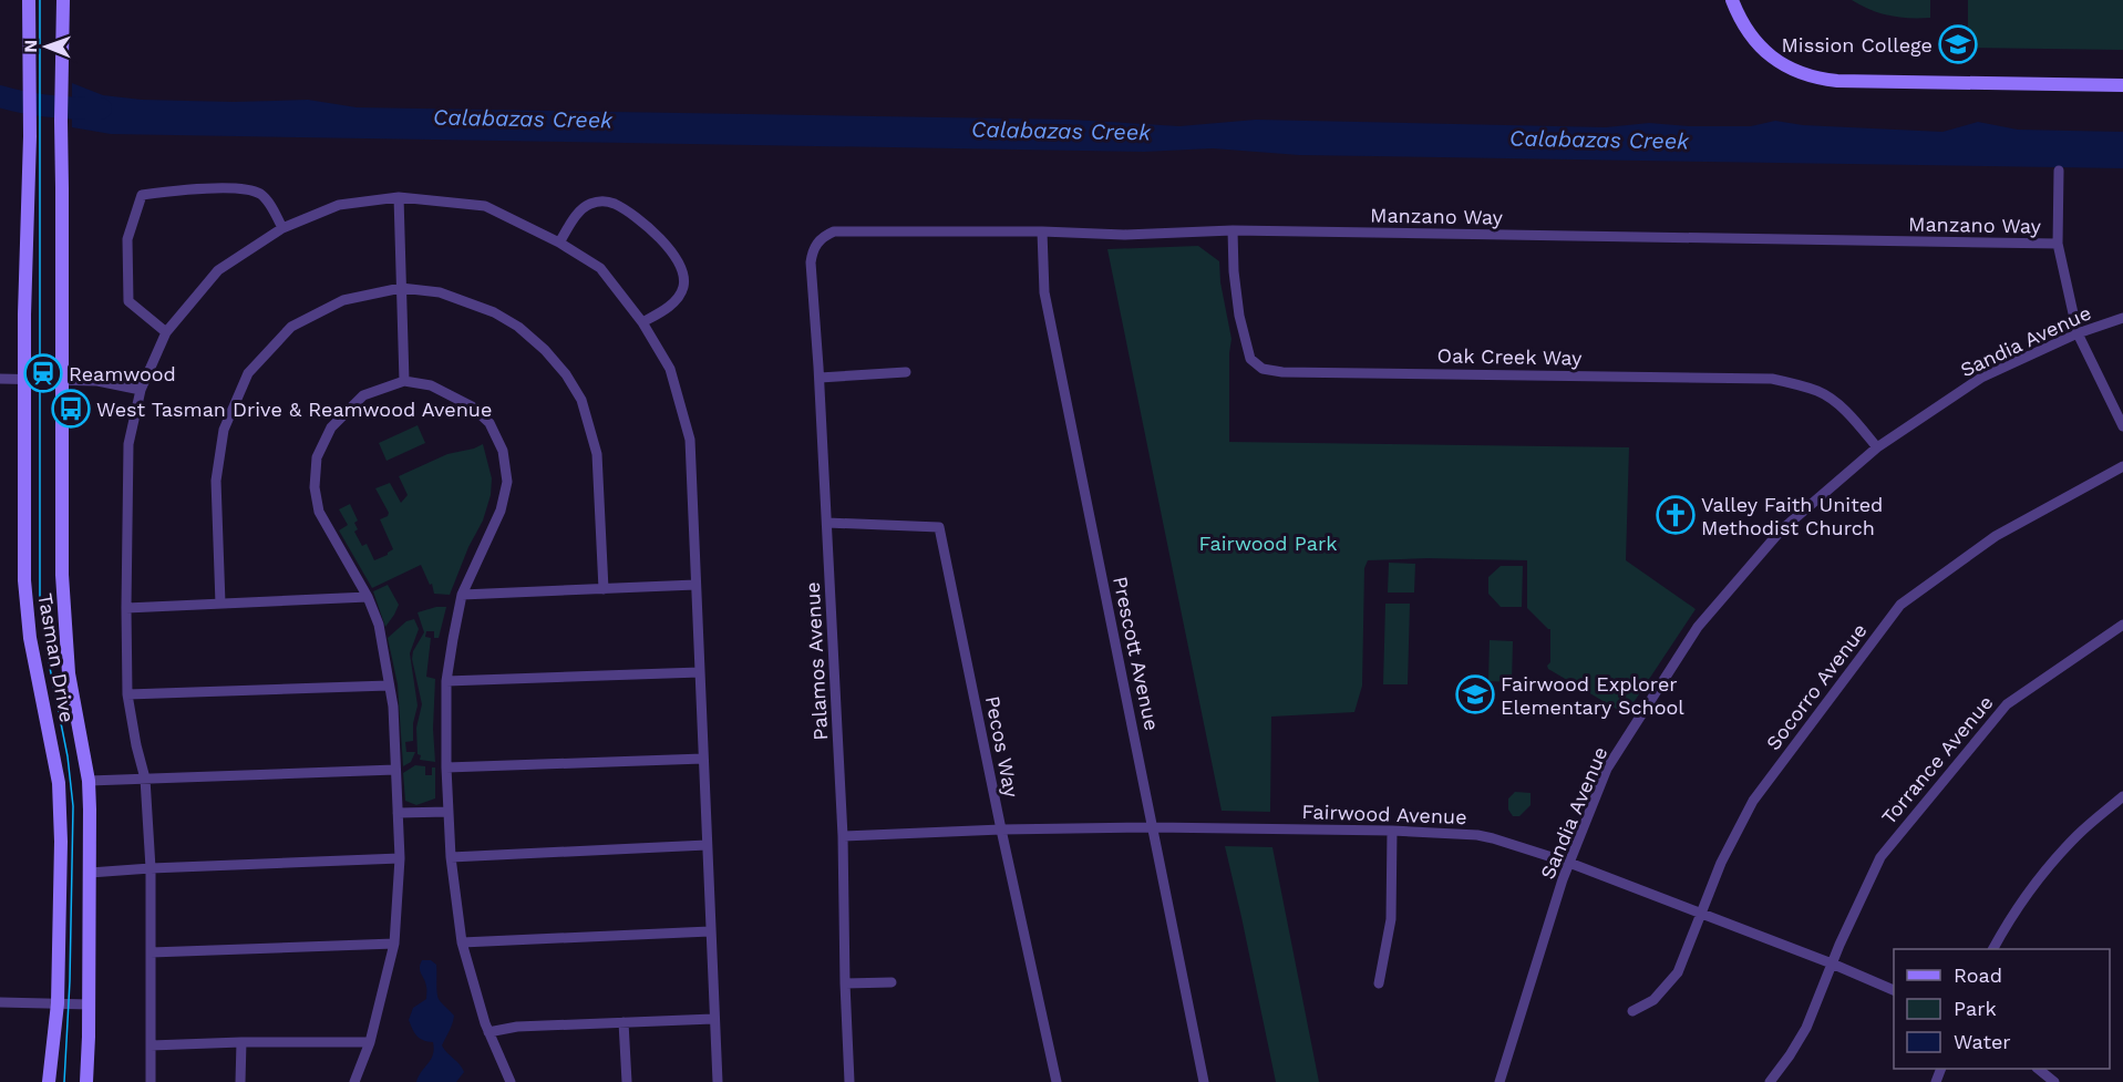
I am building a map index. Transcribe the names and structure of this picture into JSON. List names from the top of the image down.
{
  "streets": {
    "main road": ["Tasman Drive"],
    "street": [
      "Manzano Way",
      "Sandia Avenue",
      "Oak Creek Way",
      "Prescott Avenue",
      "Palamos Avenue",
      "Socorro Avenue",
      "Pecos Way",
      "Torrance Avenue",
      "Fairwood Avenue"
    ]
  },
  "crossings": [
    ["Manzano Way", "Oak Creek Way"],
    ["Manzano Way", "Prescott Avenue"],
    ["Manzano Way", "Palamos Avenue"],
    ["Sandia Avenue", "Oak Creek Way"],
    ["Sandia Avenue", "Fairwood Avenue"],
    ["Prescott Avenue", "Fairwood Avenue"],
    ["Palamos Avenue", "Pecos Way"],
    ["Palamos Avenue", "Fairwood Avenue"],
    ["Socorro Avenue", "Fairwood Avenue"],
    ["Pecos Way", "Fairwood Avenue"],
    ["Torrance Avenue", "Fairwood Avenue"]
  ],
  "water": ["Calabazas Creek"],
  "parks": ["Fairwood Park"],
  "places": {
    "school or university": ["Mission College", "Fairwood Explorer Elementary School"],
    "station": ["Reamwood"],
    "bus stop": ["West Tasman Drive & Reamwood Avenue"],
    "church": ["Valley Faith United Methodist Church"]
  },
  "legend": ["Road", "Park", "Water"],
  "north": "left"
}
